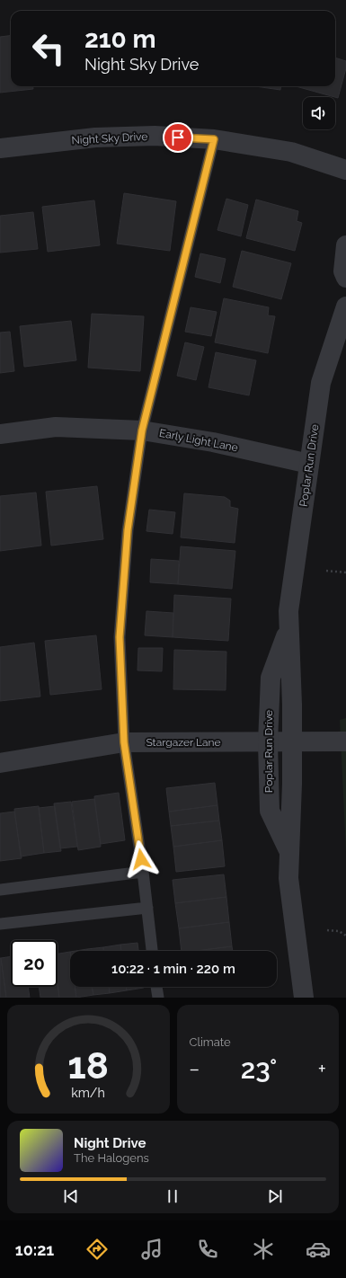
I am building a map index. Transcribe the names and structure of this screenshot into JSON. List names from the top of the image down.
{
  "streets": {
    "street": [
      "Night Sky Drive",
      "Early Light Lane",
      "Poplar Run Drive",
      "Stargazer Lane"
    ]
  },
  "crossings": [
    ["Early Light Lane", "Poplar Run Drive"],
    ["Poplar Run Drive", "Stargazer Lane"]
  ],
  "page": {
    "turn": ["210 m", "Night Sky Drive"],
    "limit": "20",
    "trip": "10:22 · 1 min · 220 m",
    "tile": "Climate",
    "heat": ["−", "23°", "+"],
    "song": ["Night Drive", "The Halogens"],
    "tabs": "10:21",
    "gauge": ["18", "km/h"]
  }
}
